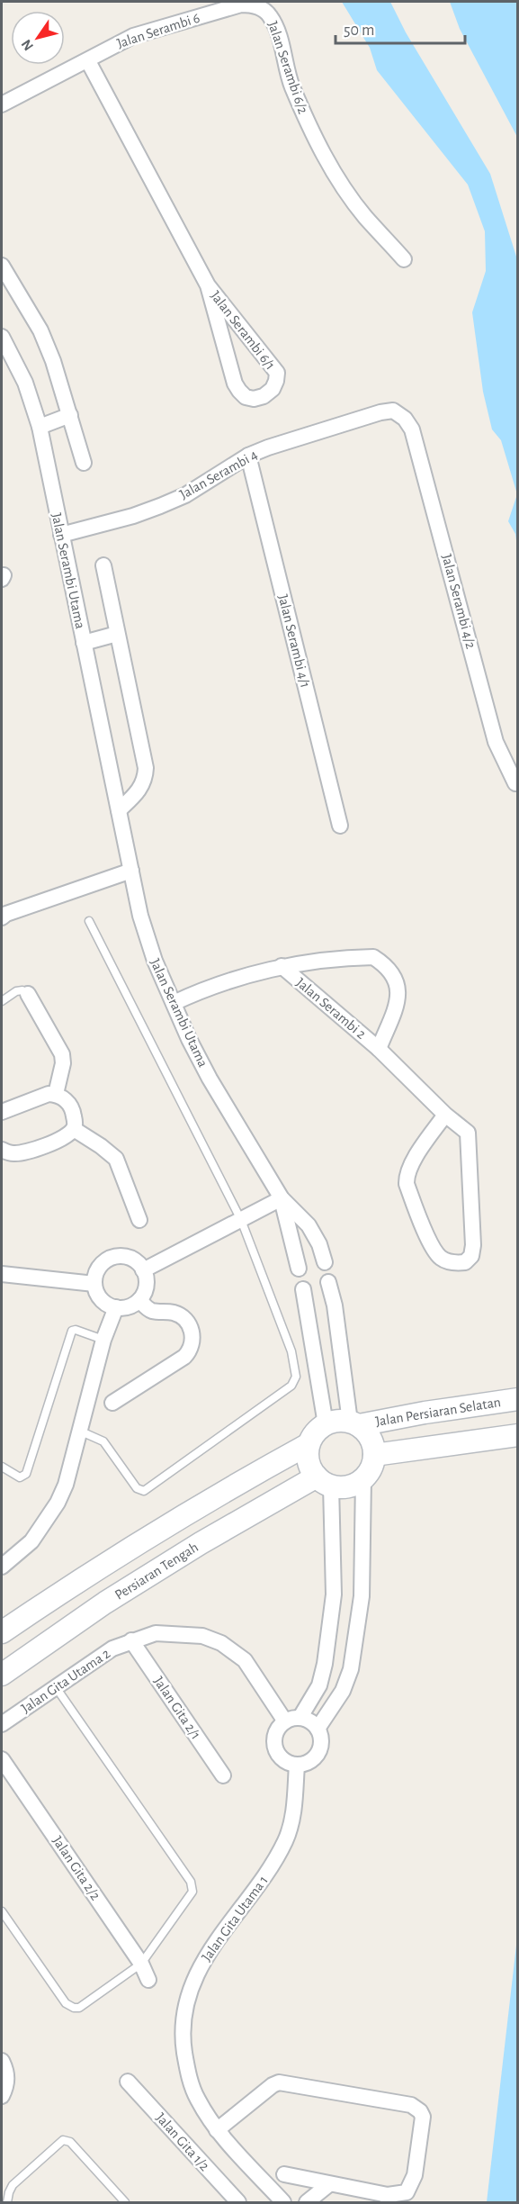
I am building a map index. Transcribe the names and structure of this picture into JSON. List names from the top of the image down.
{
  "streets": {
    "street": [
      "Jalan Serambi 6",
      "Jalan Serambi 6/2",
      "Jalan Serambi 6/1",
      "Jalan Serambi 4",
      "Jalan Serambi Utama",
      "Jalan Serambi 4/2",
      "Jalan Serambi 4/1",
      "Jalan Serambi 2",
      "Jalan Persiaran Selatan",
      "Persiaran Tengah",
      "Jalan Gita Utama 2",
      "Jalan Gita 2/1",
      "Jalan Gita 2/2",
      "Jalan Gita Utama 1",
      "Jalan Gita 1/2"
    ]
  },
  "crossings": [
    ["Jalan Serambi 6", "Jalan Serambi 6/2"],
    ["Jalan Serambi 6", "Jalan Serambi 6/1"],
    ["Jalan Serambi 4", "Jalan Serambi Utama"],
    ["Jalan Serambi 4", "Jalan Serambi 4/2"],
    ["Jalan Serambi 4", "Jalan Serambi 4/1"],
    ["Jalan Serambi Utama", "Jalan Serambi 2"],
    ["Jalan Persiaran Selatan", "Persiaran Tengah"],
    ["Jalan Gita Utama 2", "Jalan Gita 2/1"],
    ["Jalan Gita Utama 2", "Jalan Gita Utama 1"]
  ],
  "scale_bar": "50 m",
  "north": "bottom left"
}
